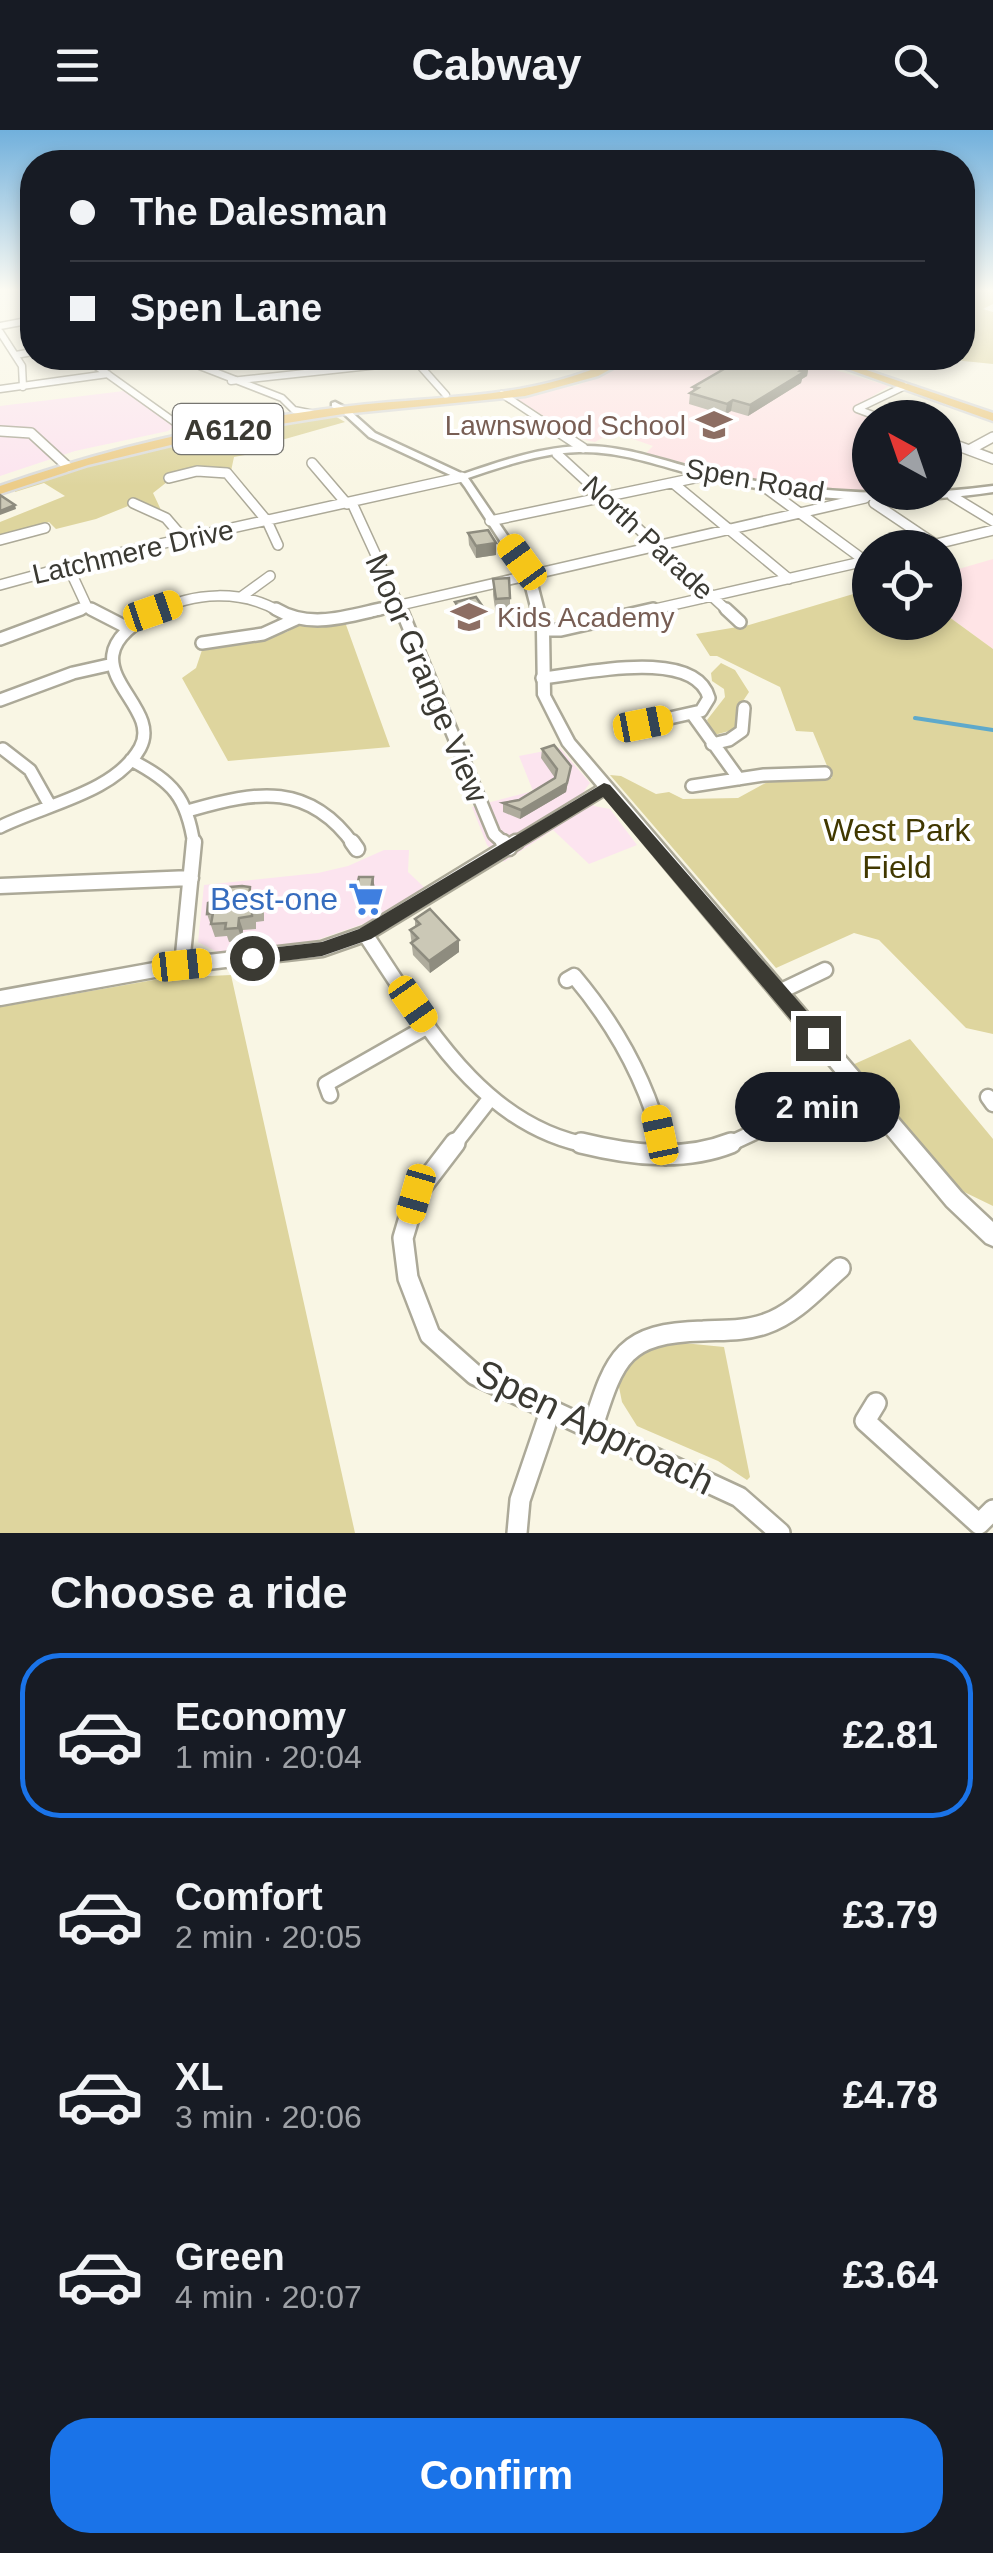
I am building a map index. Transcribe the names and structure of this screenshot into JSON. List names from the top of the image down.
{
  "streets": {
    "highway": ["A6120"],
    "street": [
      "Spen Road",
      "North Parade",
      "Latchmere Drive",
      "Moor Grange View",
      "Spen Approach"
    ]
  },
  "crossings": [
    ["Spen Road", "Latchmere Drive"],
    ["Latchmere Drive", "Moor Grange View"]
  ],
  "parks": ["West Park Field"],
  "places": {
    "school or university": ["Lawnswood School", "Kids Academy"],
    "supermarket": ["Best-one"]
  },
  "north": "top left",
  "page": {
    "header": "Cabway",
    "banner": ["The Dalesman", "Spen Lane"],
    "bubble": "2 min",
    "heading": "Choose a ride",
    "list": [
      {
        "name": "Economy",
        "note": "1 min · 20:04",
        "value": "£2.81"
      },
      {
        "name": "Comfort",
        "note": "2 min · 20:05",
        "value": "£3.79"
      },
      {
        "name": "XL",
        "note": "3 min · 20:06",
        "value": "£4.78"
      },
      {
        "name": "Green",
        "note": "4 min · 20:07",
        "value": "£3.64"
      }
    ],
    "buttons": "Confirm"
  }
}
